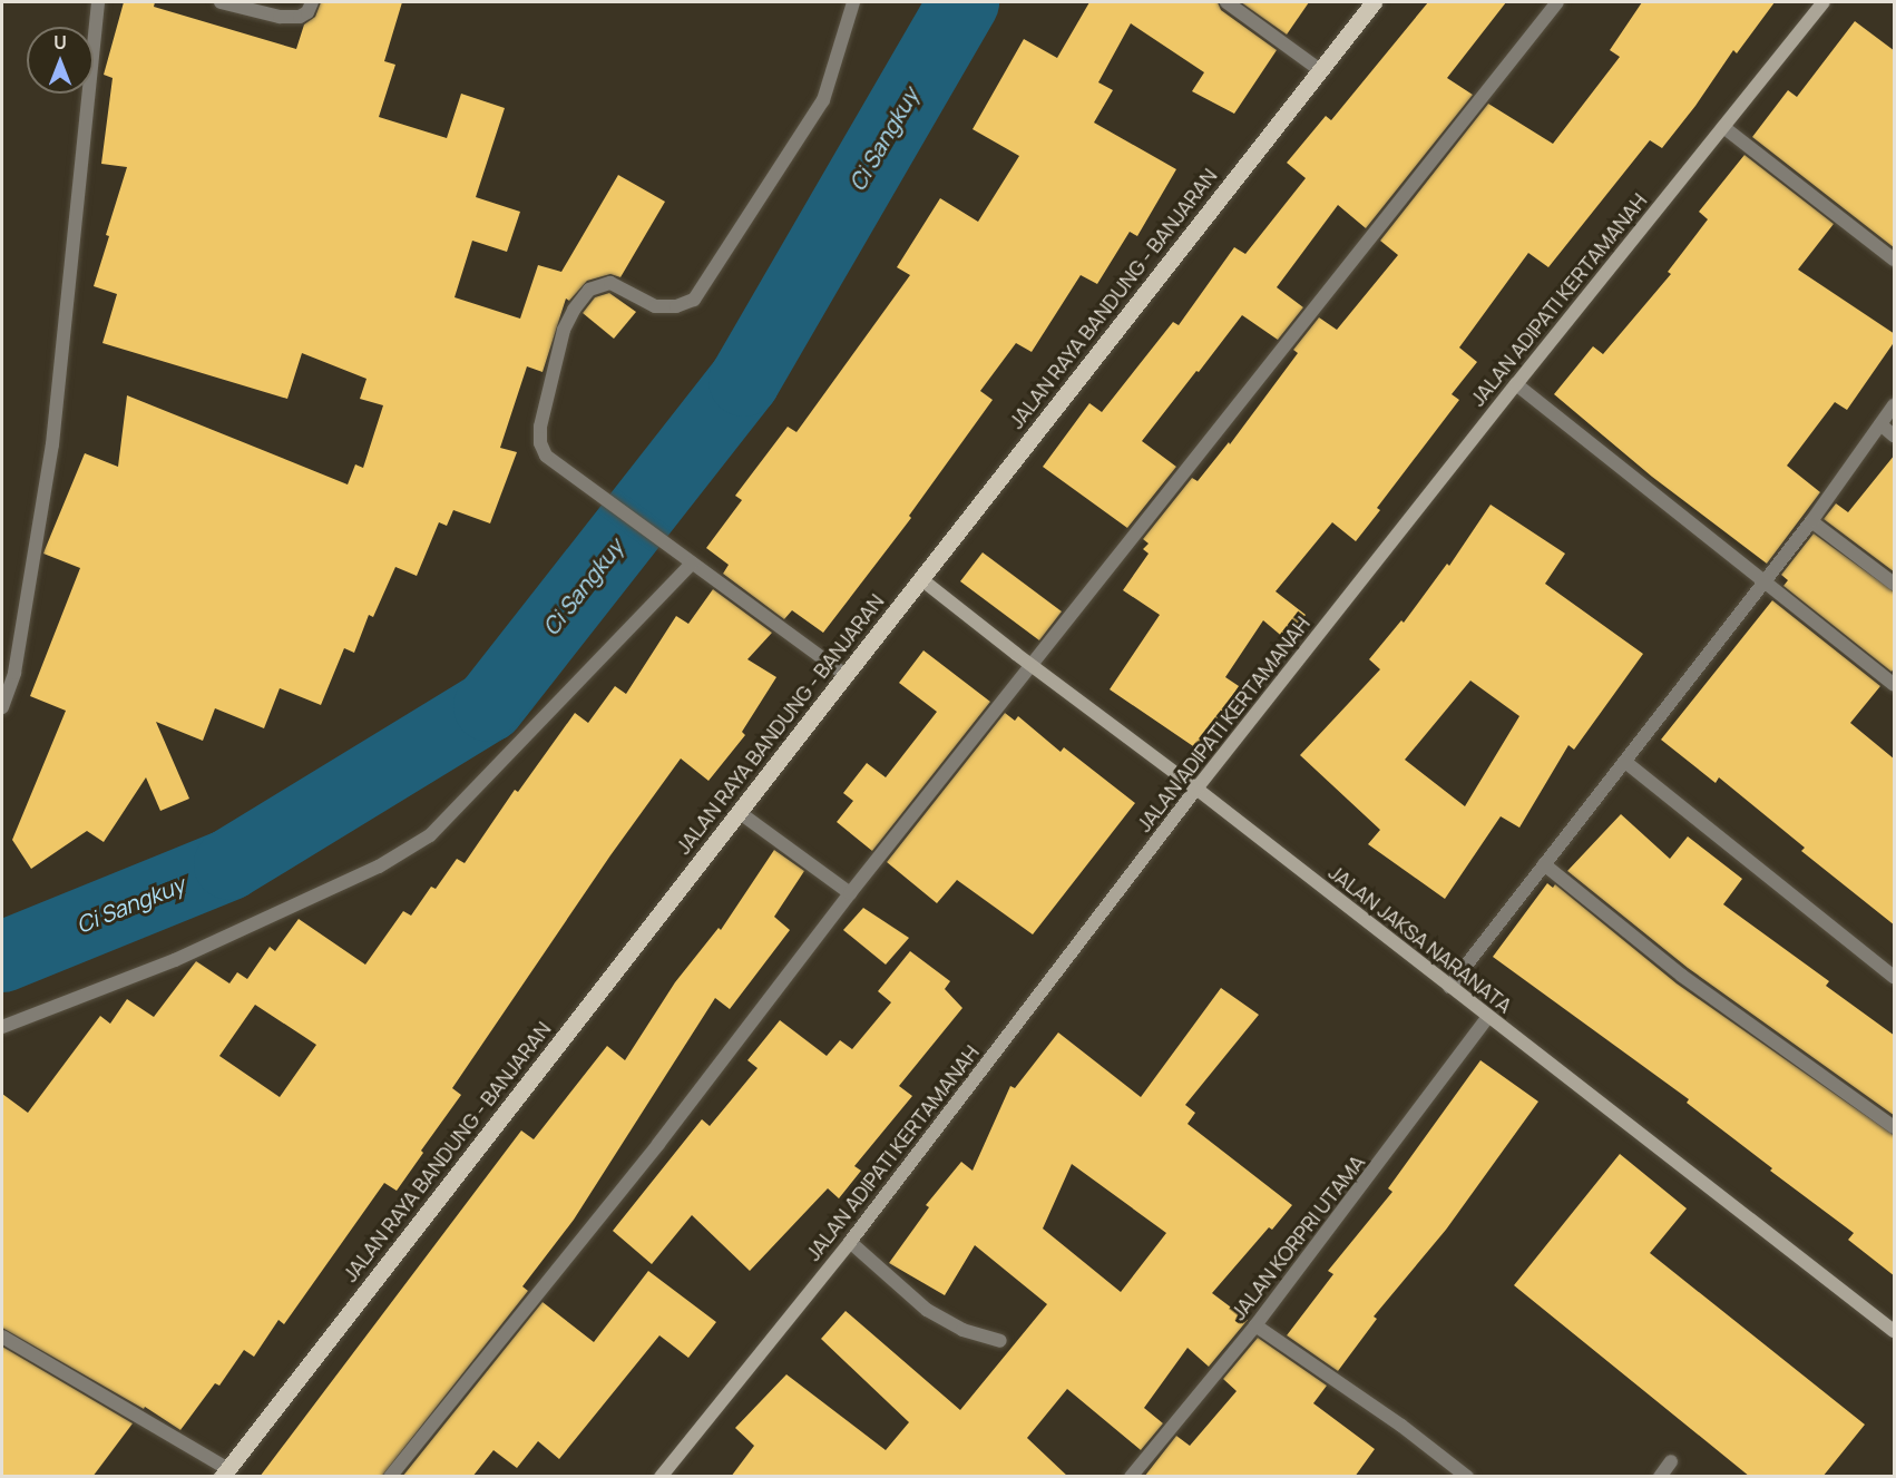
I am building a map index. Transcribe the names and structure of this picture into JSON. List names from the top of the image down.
{
  "streets": {
    "main road": ["JALAN RAYA BANDUNG - BANJARAN", "JALAN ADIPATI KERTAMANAH", "JALAN JAKSA NARANATA"],
    "street": ["JALAN KORPRI UTAMA"]
  },
  "crossings": [
    ["JALAN RAYA BANDUNG - BANJARAN", "JALAN JAKSA NARANATA"],
    ["JALAN ADIPATI KERTAMANAH", "JALAN JAKSA NARANATA"],
    ["JALAN JAKSA NARANATA", "JALAN KORPRI UTAMA"]
  ],
  "water": ["Ci Sangkuy"],
  "north": "top"
}
